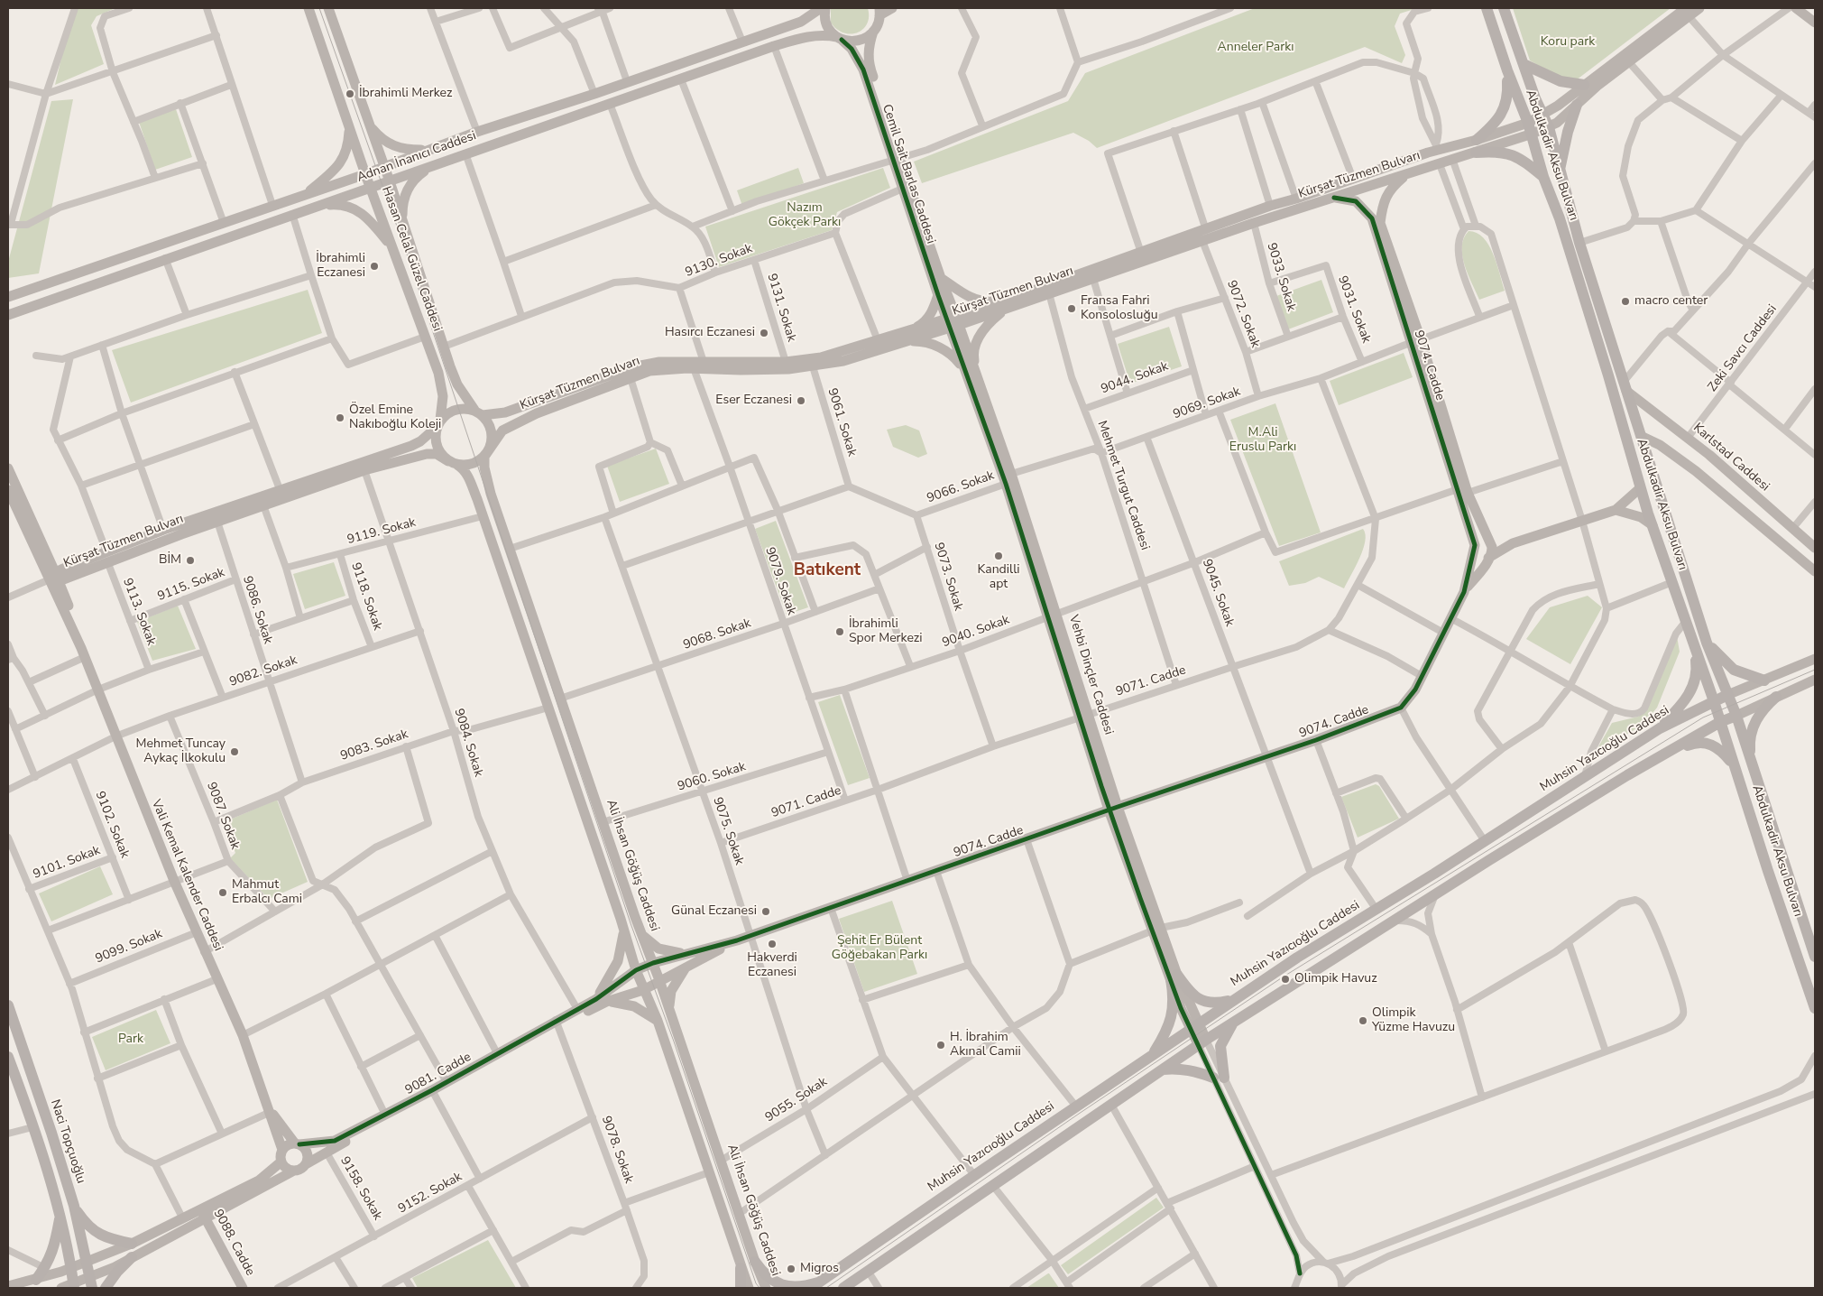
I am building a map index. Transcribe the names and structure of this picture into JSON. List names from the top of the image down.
{
  "streets": {
    "main road": ["Abdulkadir Aksu Bulvarı", "Muhsin Yazıcıoğlu Caddesi", "Naci Topçuoğlu"],
    "street": [
      "Adnan İnanıcı Caddesi",
      "Cemil Sait Barlas Caddesi",
      "Kürşat Tüzmen Bulvarı",
      "Hasan Celal Güzel Caddesi",
      "9130. Sokak",
      "9033. Sokak",
      "9131. Sokak",
      "9031. Sokak",
      "9072. Sokak",
      "Zeki Savcı Caddesi",
      "9074. Cadde",
      "9044. Sokak",
      "9069. Sokak",
      "9061. Sokak",
      "Karlstad Caddesi",
      "Mehmet Turgut Caddesi",
      "9066. Sokak",
      "9119. Sokak",
      "9073. Sokak",
      "9079. Sokak",
      "9115. Sokak",
      "9045. Sokak",
      "9118. Sokak",
      "9086. Sokak",
      "9113. Sokak",
      "9040. Sokak",
      "9068. Sokak",
      "9082. Sokak",
      "Vehbi Dinçler Caddesi",
      "9071. Cadde",
      "9084. Sokak",
      "9083. Sokak",
      "9060. Sokak",
      "9087. Sokak",
      "9102. Sokak",
      "9075. Sokak",
      "9101. Sokak",
      "Ali İhsan Göğüş Caddesi",
      "Vali Kemal Kalender Caddesi",
      "9099. Sokak",
      "9081. Cadde",
      "9055. Sokak",
      "9078. Sokak",
      "9158. Sokak",
      "9152. Sokak",
      "9088. Cadde"
    ]
  },
  "crossings": [
    ["Abdulkadir Aksu Bulvarı", "Kürşat Tüzmen Bulvarı"],
    ["Abdulkadir Aksu Bulvarı", "Karlstad Caddesi"],
    ["Abdulkadir Aksu Bulvarı", "Muhsin Yazıcıoğlu Caddesi"],
    ["Adnan İnanıcı Caddesi", "Cemil Sait Barlas Caddesi"],
    ["Adnan İnanıcı Caddesi", "Hasan Celal Güzel Caddesi"],
    ["Cemil Sait Barlas Caddesi", "Kürşat Tüzmen Bulvarı"],
    ["Cemil Sait Barlas Caddesi", "Vehbi Dinçler Caddesi"],
    ["Kürşat Tüzmen Bulvarı", "Hasan Celal Güzel Caddesi"],
    ["Kürşat Tüzmen Bulvarı", "9033. Sokak"],
    ["Kürşat Tüzmen Bulvarı", "9131. Sokak"],
    ["Kürşat Tüzmen Bulvarı", "9072. Sokak"],
    ["Kürşat Tüzmen Bulvarı", "9074. Cadde"],
    ["Kürşat Tüzmen Bulvarı", "9061. Sokak"],
    ["Kürşat Tüzmen Bulvarı", "Mehmet Turgut Caddesi"],
    ["Kürşat Tüzmen Bulvarı", "9079. Sokak"],
    ["Kürşat Tüzmen Bulvarı", "9086. Sokak"],
    ["Kürşat Tüzmen Bulvarı", "9113. Sokak"],
    ["Kürşat Tüzmen Bulvarı", "Vehbi Dinçler Caddesi"],
    ["Kürşat Tüzmen Bulvarı", "9084. Sokak"],
    ["Kürşat Tüzmen Bulvarı", "Ali İhsan Göğüş Caddesi"],
    ["Kürşat Tüzmen Bulvarı", "Vali Kemal Kalender Caddesi"],
    ["Hasan Celal Güzel Caddesi", "9130. Sokak"],
    ["Hasan Celal Güzel Caddesi", "Ali İhsan Göğüş Caddesi"],
    ["9130. Sokak", "9131. Sokak"],
    ["9033. Sokak", "9031. Sokak"],
    ["9031. Sokak", "9069. Sokak"],
    ["9072. Sokak", "9069. Sokak"],
    ["Zeki Savcı Caddesi", "Karlstad Caddesi"],
    ["9074. Cadde", "9069. Sokak"],
    ["9074. Cadde", "9045. Sokak"],
    ["9074. Cadde", "9075. Sokak"],
    ["9044. Sokak", "Mehmet Turgut Caddesi"],
    ["9069. Sokak", "Mehmet Turgut Caddesi"],
    ["9069. Sokak", "9045. Sokak"],
    ["9069. Sokak", "Vehbi Dinçler Caddesi"],
    ["9069. Sokak", "9071. Cadde"],
    ["9061. Sokak", "9066. Sokak"],
    ["Mehmet Turgut Caddesi", "9071. Cadde"],
    ["9066. Sokak", "9073. Sokak"],
    ["9119. Sokak", "9118. Sokak"],
    ["9119. Sokak", "9084. Sokak"],
    ["9073. Sokak", "9040. Sokak"],
    ["9073. Sokak", "9071. Cadde"],
    ["9079. Sokak", "9040. Sokak"],
    ["9079. Sokak", "9068. Sokak"],
    ["9079. Sokak", "9071. Cadde"],
    ["9079. Sokak", "9060. Sokak"],
    ["9115. Sokak", "9086. Sokak"],
    ["9115. Sokak", "9113. Sokak"],
    ["9045. Sokak", "9071. Cadde"],
    ["9118. Sokak", "9082. Sokak"],
    ["9086. Sokak", "9082. Sokak"],
    ["9086. Sokak", "9083. Sokak"],
    ["9068. Sokak", "9075. Sokak"],
    ["9068. Sokak", "Ali İhsan Göğüş Caddesi"],
    ["9082. Sokak", "9084. Sokak"],
    ["9082. Sokak", "9087. Sokak"],
    ["9082. Sokak", "9102. Sokak"],
    ["9082. Sokak", "Vali Kemal Kalender Caddesi"],
    ["Vehbi Dinçler Caddesi", "9071. Cadde"],
    ["9071. Cadde", "9075. Sokak"],
    ["9084. Sokak", "9083. Sokak"],
    ["9084. Sokak", "9081. Cadde"],
    ["9083. Sokak", "9087. Sokak"],
    ["9060. Sokak", "9075. Sokak"],
    ["9060. Sokak", "Ali İhsan Göğüş Caddesi"],
    ["9102. Sokak", "9101. Sokak"],
    ["9075. Sokak", "9055. Sokak"],
    ["Ali İhsan Göğüş Caddesi", "9055. Sokak"],
    ["Vali Kemal Kalender Caddesi", "9099. Sokak"],
    ["9081. Cadde", "9078. Sokak"],
    ["9078. Sokak", "9152. Sokak"],
    ["9158. Sokak", "9152. Sokak"]
  ],
  "districts": ["Batıkent"],
  "parks": [
    "Koru park",
    "Anneler Parkı",
    "Nazım Gökçek Parkı",
    "M.Ali Eruslu Parkı",
    "Şehit Er Bülent Göğebakan Parkı",
    "Park"
  ],
  "places": [
    "İbrahimli Merkez",
    "İbrahimli Eczanesi",
    "macro center",
    "Fransa Fahri Konsolosluğu",
    "Hasırcı Eczanesi",
    "Eser Eczanesi",
    "Özel Emine Nakıboğlu Koleji",
    "Kandilli apt",
    "BİM",
    "İbrahimli Spor Merkezi",
    "Mehmet Tuncay Aykaç İlkokulu",
    "Mahmut Erbalcı Cami",
    "Günal Eczanesi",
    "Hakverdi Eczanesi",
    "Olimpik Havuz",
    "Olimpik Yüzme Havuzu",
    "H. İbrahim Akınal Camii",
    "Migros"
  ]
}
